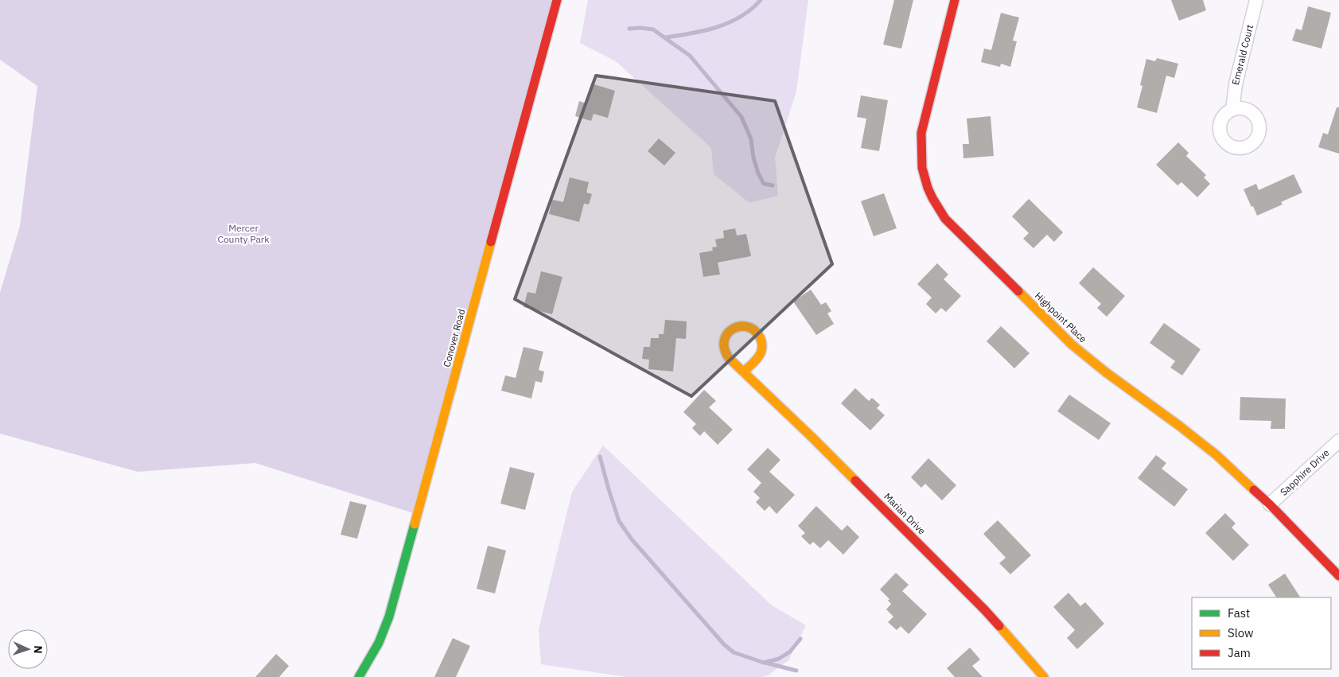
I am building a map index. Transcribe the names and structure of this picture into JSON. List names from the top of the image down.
{
  "streets": {
    "street": [
      "Emerald Court",
      "Highpoint Place",
      "Conover Road",
      "Sapphire Drive",
      "Marian Drive"
    ]
  },
  "crossings": [
    ["Highpoint Place", "Sapphire Drive"]
  ],
  "parks": ["Mercer County Park"],
  "legend": ["Fast", "Slow", "Jam"],
  "north": "right"
}
